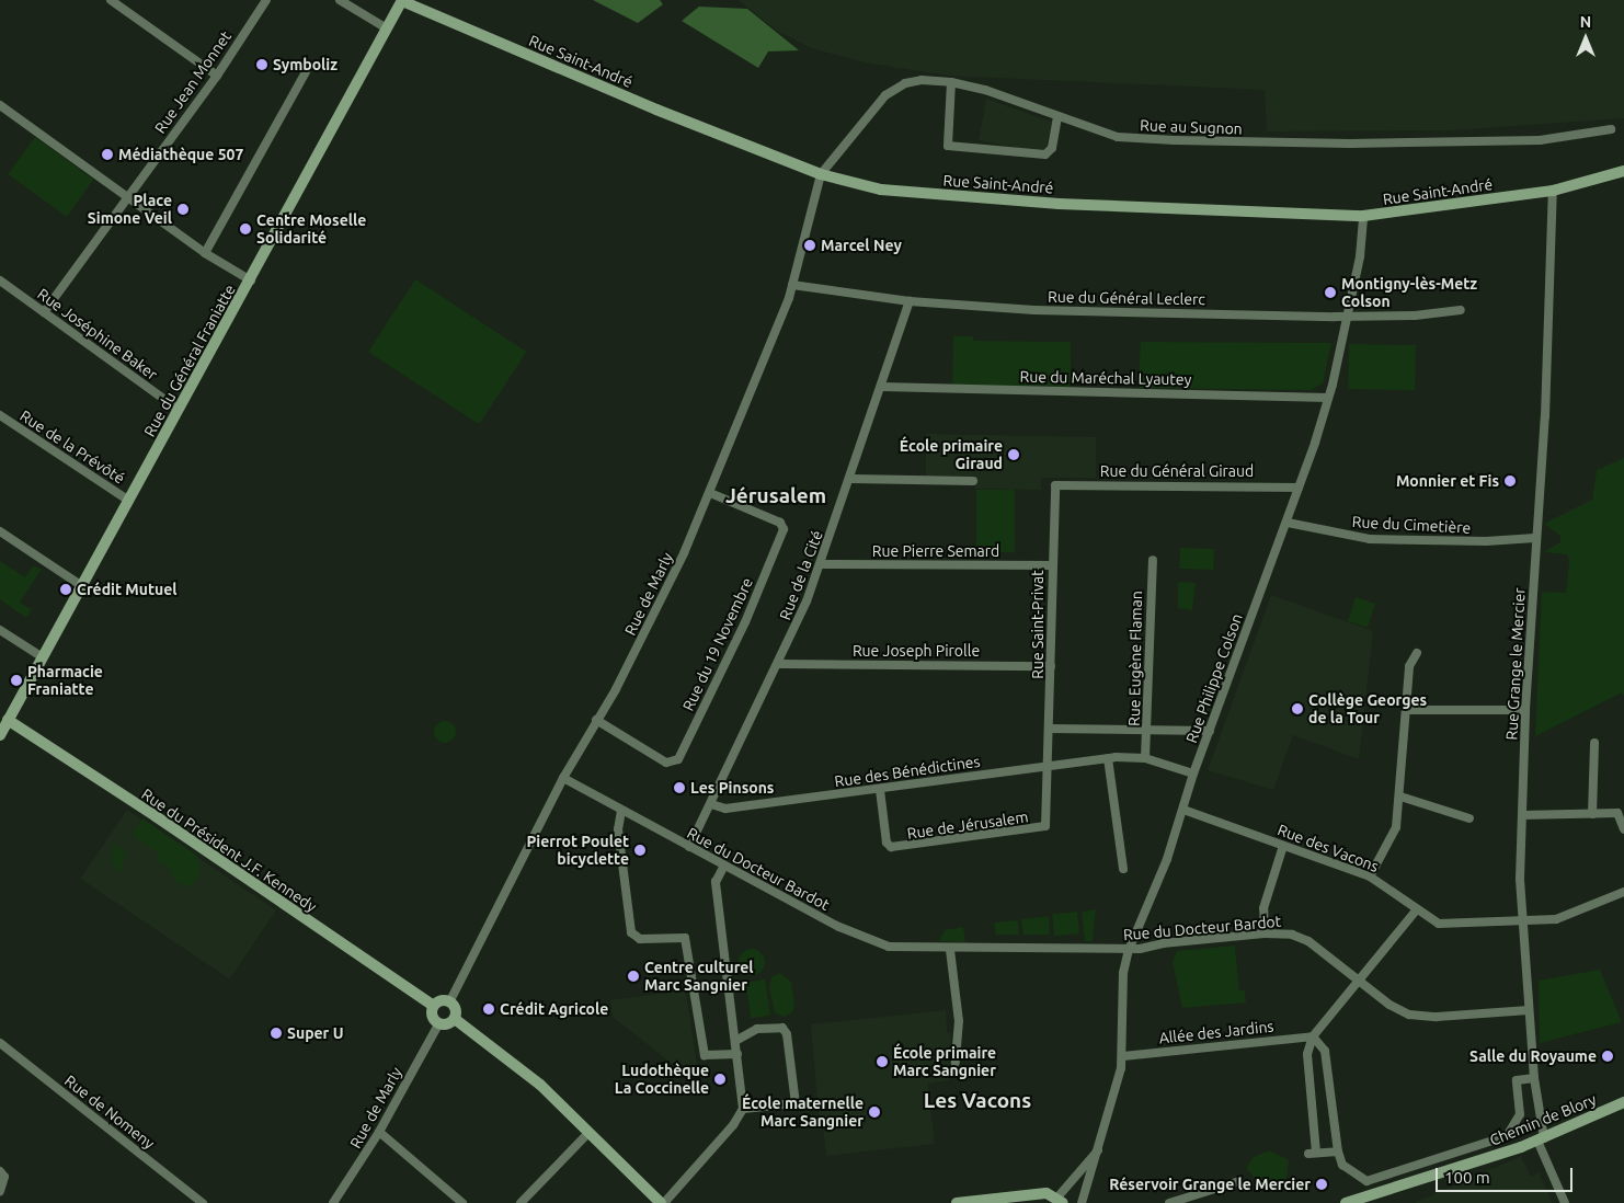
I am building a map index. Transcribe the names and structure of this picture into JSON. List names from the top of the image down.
{
  "streets": {
    "street": [
      "Rue Saint-André",
      "Rue Jean Monnet",
      "Rue au Sugnon",
      "Rue du Général Leclerc",
      "Rue Joséphine Baker",
      "Rue du Général Franiatte",
      "Rue du Maréchal Lyautey",
      "Rue de la Prévôté",
      "Rue du Général Giraud",
      "Rue du Cimetière",
      "Rue Pierre Semard",
      "Rue de la Cité",
      "Rue de Marly",
      "Rue Saint-Privat",
      "Rue du 19 Novembre",
      "Rue Joseph Pirolle",
      "Rue Eugène Flaman",
      "Rue Grange le Mercier",
      "Rue Philippe Colson",
      "Rue des Bénédictines",
      "Rue de Jérusalem",
      "Rue des Vacons",
      "Rue du Président J.F. Kennedy",
      "Rue du Docteur Bardot",
      "Allée des Jardins",
      "Rue de Nomeny",
      "Chemin de Blory"
    ]
  },
  "crossings": [
    ["Rue Saint-André", "Rue au Sugnon"],
    ["Rue Saint-André", "Rue du Général Franiatte"],
    ["Rue Saint-André", "Rue de Marly"],
    ["Rue Saint-André", "Rue Grange le Mercier"],
    ["Rue Saint-André", "Rue Philippe Colson"],
    ["Rue Jean Monnet", "Rue Joséphine Baker"],
    ["Rue au Sugnon", "Rue de Marly"],
    ["Rue du Général Leclerc", "Rue de la Cité"],
    ["Rue du Général Leclerc", "Rue de Marly"],
    ["Rue du Général Leclerc", "Rue Philippe Colson"],
    ["Rue Joséphine Baker", "Rue du Général Franiatte"],
    ["Rue du Général Franiatte", "Rue de la Prévôté"],
    ["Rue du Général Franiatte", "Rue du Président J.F. Kennedy"],
    ["Rue du Maréchal Lyautey", "Rue de la Cité"],
    ["Rue du Maréchal Lyautey", "Rue Philippe Colson"],
    ["Rue du Général Giraud", "Rue Saint-Privat"],
    ["Rue du Général Giraud", "Rue Philippe Colson"],
    ["Rue du Cimetière", "Rue Grange le Mercier"],
    ["Rue du Cimetière", "Rue Philippe Colson"],
    ["Rue Pierre Semard", "Rue de la Cité"],
    ["Rue Pierre Semard", "Rue Saint-Privat"],
    ["Rue de la Cité", "Rue Joseph Pirolle"],
    ["Rue de la Cité", "Rue des Bénédictines"],
    ["Rue de la Cité", "Rue du Docteur Bardot"],
    ["Rue de Marly", "Rue du 19 Novembre"],
    ["Rue de Marly", "Rue du Président J.F. Kennedy"],
    ["Rue de Marly", "Rue du Docteur Bardot"],
    ["Rue Saint-Privat", "Rue Joseph Pirolle"],
    ["Rue Saint-Privat", "Rue des Bénédictines"],
    ["Rue Saint-Privat", "Rue de Jérusalem"],
    ["Rue Eugène Flaman", "Rue des Bénédictines"],
    ["Rue Grange le Mercier", "Rue des Vacons"],
    ["Rue Grange le Mercier", "Rue du Docteur Bardot"],
    ["Rue Grange le Mercier", "Chemin de Blory"],
    ["Rue Philippe Colson", "Rue des Bénédictines"],
    ["Rue Philippe Colson", "Rue des Vacons"],
    ["Rue Philippe Colson", "Rue du Docteur Bardot"],
    ["Rue Philippe Colson", "Allée des Jardins"],
    ["Rue des Bénédictines", "Rue de Jérusalem"]
  ],
  "districts": ["Jérusalem", "Les Vacons"],
  "places": [
    "Symboliz",
    "Médiathèque 507",
    "Place Simone Veil",
    "Centre Moselle Solidarité",
    "Marcel Ney",
    "Montigny-lès-Metz Colson",
    "École primaire Giraud",
    "Monnier et Fis",
    "Crédit Mutuel",
    "Pharmacie Franiatte",
    "Collège Georges de la Tour",
    "Les Pinsons",
    "Pierrot Poulet bicyclette",
    "Centre culturel Marc Sangnier",
    "Crédit Agricole",
    "Super U",
    "Salle du Royaume",
    "École primaire Marc Sangnier",
    "Ludothèque La Coccinelle",
    "École maternelle Marc Sangnier",
    "Réservoir Grange le Mercier"
  ],
  "scale_bar": "100 m",
  "north": "top"
}
